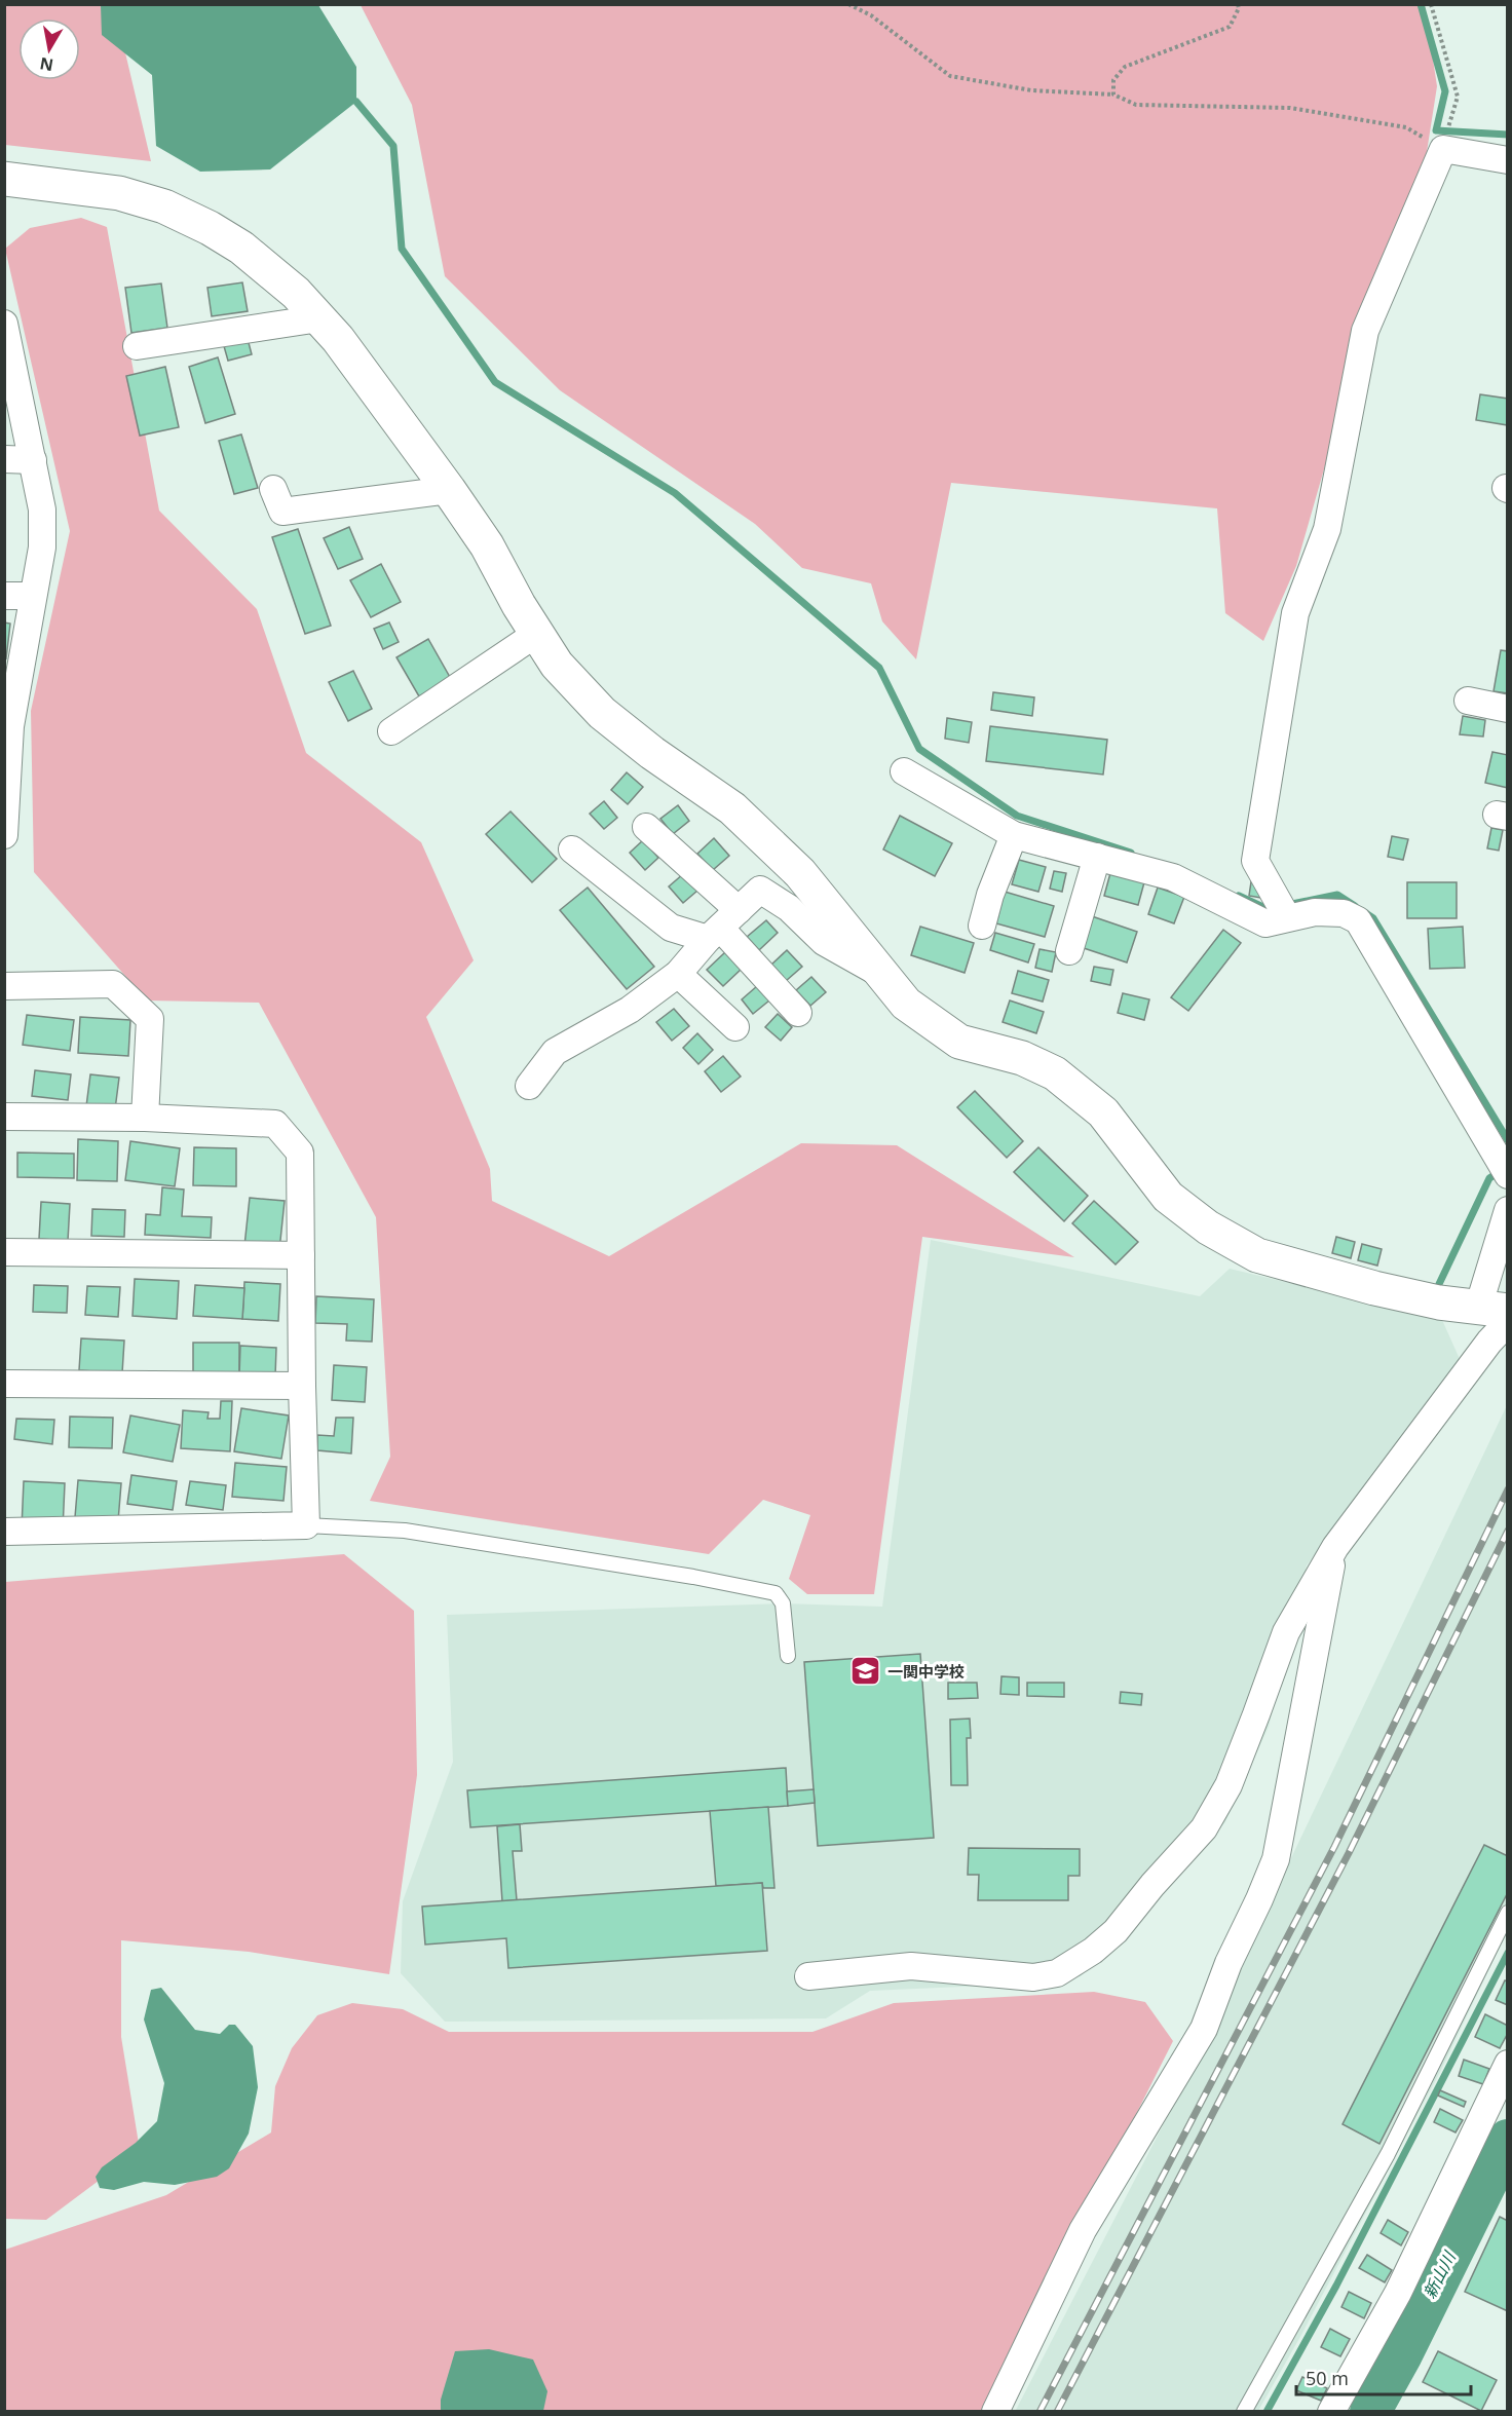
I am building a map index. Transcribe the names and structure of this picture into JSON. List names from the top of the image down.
{
  "water": ["新山川"],
  "places": {
    "school or university": ["一関中学校"]
  },
  "scale_bar": "50 m",
  "north": "bottom"
}
